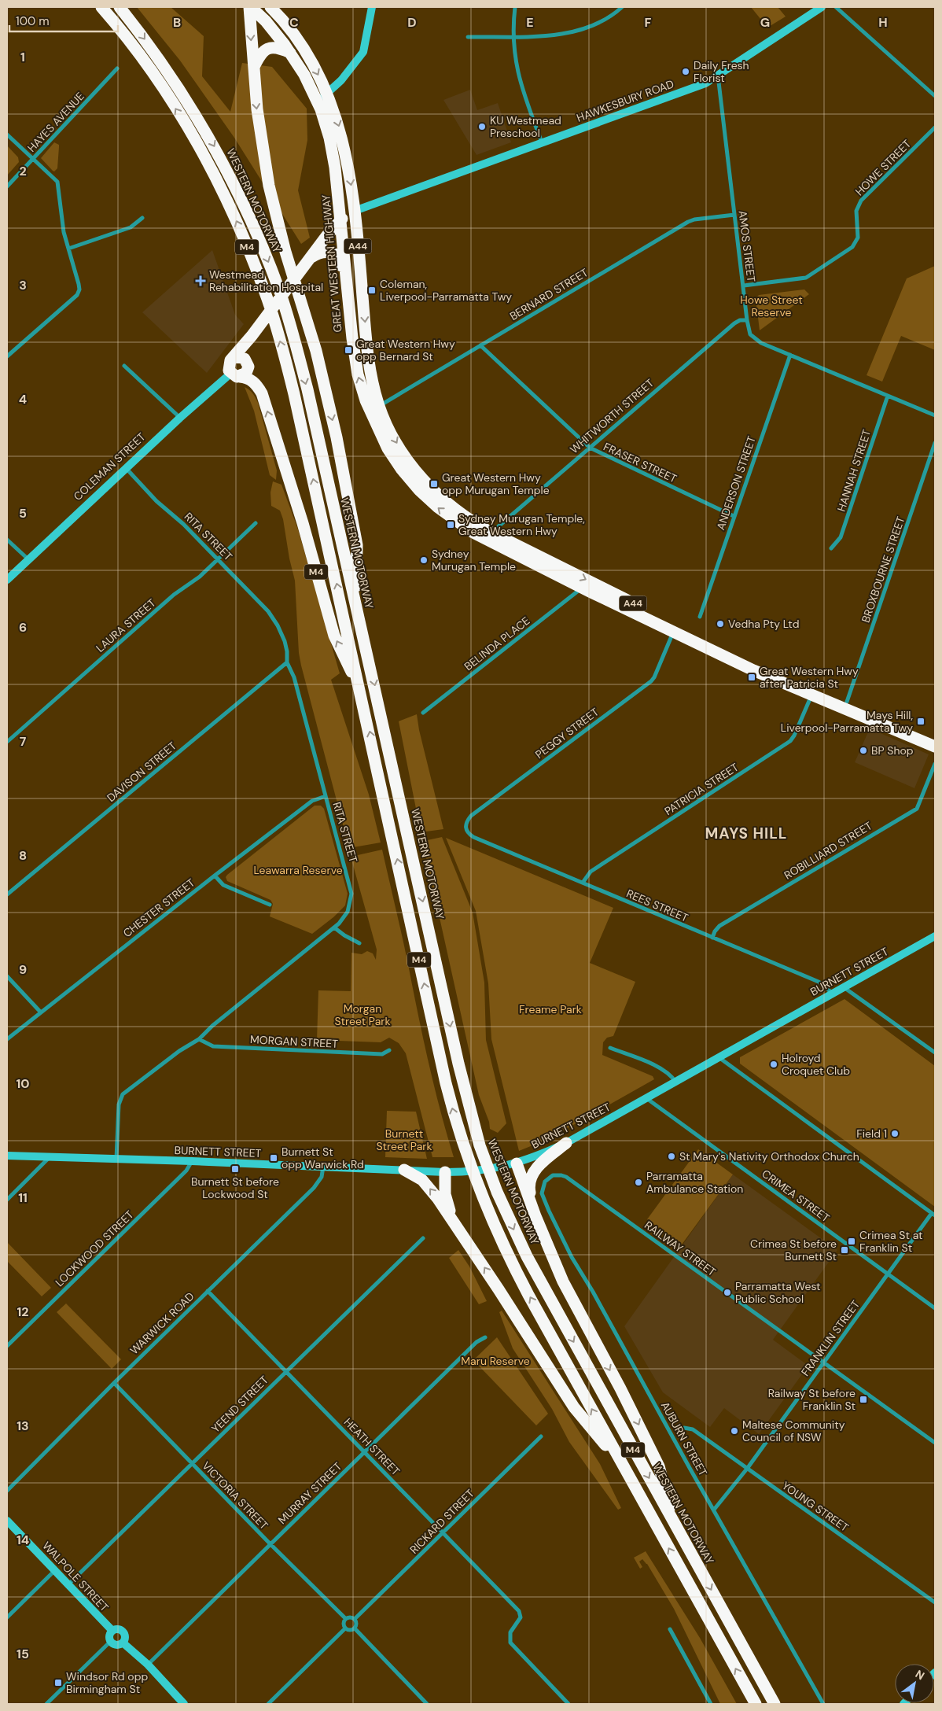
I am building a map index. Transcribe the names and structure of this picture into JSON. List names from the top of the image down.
{
  "streets": {
    "highway": [
      "WESTERN MOTORWAY",
      "A44",
      "M4",
      "GREAT WESTERN HIGHWAY"
    ],
    "street": [
      "HAWKESBURY ROAD",
      "HAYES AVENUE",
      "HOWE STREET",
      "AMOS STREET",
      "BERNARD STREET",
      "WHITWORTH STREET",
      "FRASER STREET",
      "COLEMAN STREET",
      "HANNAH STREET",
      "ANDERSON STREET",
      "RITA STREET",
      "BROXBOURNE STREET",
      "LAURA STREET",
      "BELINDA PLACE",
      "PEGGY STREET",
      "DAVISON STREET",
      "PATRICIA STREET",
      "ROBILLIARD STREET",
      "REES STREET",
      "CHESTER STREET",
      "BURNETT STREET",
      "MORGAN STREET",
      "CRIMEA STREET",
      "LOCKWOOD STREET",
      "RAILWAY STREET",
      "WARWICK ROAD",
      "FRANKLIN STREET",
      "YEEND STREET",
      "AUBURN STREET",
      "HEATH STREET",
      "MURRAY STREET",
      "VICTORIA STREET",
      "YOUNG STREET",
      "RICKARD STREET",
      "WALPOLE STREET"
    ]
  },
  "crossings": [
    ["HAWKESBURY ROAD", "A44"],
    ["HAWKESBURY ROAD", "AMOS STREET"],
    ["HOWE STREET", "AMOS STREET"],
    ["WESTERN MOTORWAY", "M4"],
    ["A44", "BERNARD STREET"],
    ["A44", "WHITWORTH STREET"],
    ["A44", "BROXBOURNE STREET"],
    ["AMOS STREET", "BERNARD STREET"],
    ["AMOS STREET", "WHITWORTH STREET"],
    ["AMOS STREET", "HANNAH STREET"],
    ["AMOS STREET", "ANDERSON STREET"],
    ["M4", "COLEMAN STREET"],
    ["M4", "BURNETT STREET"],
    ["GREAT WESTERN HIGHWAY", "BELINDA PLACE"],
    ["GREAT WESTERN HIGHWAY", "PEGGY STREET"],
    ["GREAT WESTERN HIGHWAY", "PATRICIA STREET"],
    ["BERNARD STREET", "FRASER STREET"],
    ["WHITWORTH STREET", "FRASER STREET"],
    ["FRASER STREET", "ANDERSON STREET"],
    ["COLEMAN STREET", "RITA STREET"],
    ["RITA STREET", "LAURA STREET"],
    ["RITA STREET", "DAVISON STREET"],
    ["RITA STREET", "CHESTER STREET"],
    ["RITA STREET", "BURNETT STREET"],
    ["RITA STREET", "MORGAN STREET"],
    ["PEGGY STREET", "REES STREET"],
    ["PATRICIA STREET", "REES STREET"],
    ["ROBILLIARD STREET", "REES STREET"],
    ["REES STREET", "BURNETT STREET"],
    ["BURNETT STREET", "CRIMEA STREET"],
    ["BURNETT STREET", "LOCKWOOD STREET"],
    ["BURNETT STREET", "WARWICK ROAD"],
    ["CRIMEA STREET", "FRANKLIN STREET"],
    ["RAILWAY STREET", "FRANKLIN STREET"],
    ["RAILWAY STREET", "AUBURN STREET"],
    ["WARWICK ROAD", "HEATH STREET"],
    ["WARWICK ROAD", "VICTORIA STREET"],
    ["FRANKLIN STREET", "AUBURN STREET"],
    ["FRANKLIN STREET", "YOUNG STREET"],
    ["YEEND STREET", "HEATH STREET"],
    ["YEEND STREET", "VICTORIA STREET"],
    ["YEEND STREET", "WALPOLE STREET"],
    ["HEATH STREET", "MURRAY STREET"],
    ["HEATH STREET", "RICKARD STREET"],
    ["MURRAY STREET", "VICTORIA STREET"],
    ["VICTORIA STREET", "RICKARD STREET"]
  ],
  "districts": ["MAYS HILL"],
  "parks": [
    "Howe Street Reserve",
    "Leawarra Reserve",
    "Morgan Street Park",
    "Freame Park",
    "Burnett Street Park",
    "Maru Reserve"
  ],
  "places": {
    "other": [
      "Daily Fresh Florist",
      "KU Westmead Preschool",
      "Sydney Murugan Temple",
      "Vedha Pty Ltd",
      "BP Shop",
      "Holroyd Croquet Club",
      "Field 1",
      "St Mary's Nativity Orthodox Church",
      "Parramatta Ambulance Station",
      "Parramatta West Public School",
      "Maltese Community Council of NSW"
    ],
    "health": ["Westmead Rehabilitation Hospital"],
    "transit": [
      "Coleman, Liverpool-Parramatta Twy",
      "Great Western Hwy opp Bernard St",
      "Great Western Hwy opp Murugan Temple",
      "Sydney Murugan Temple, Great Western Hwy",
      "Great Western Hwy after Patricia St",
      "Mays Hill, Liverpool-Parramatta Twy",
      "Burnett St opp Warwick Rd",
      "Burnett St before Lockwood St",
      "Crimea St at Franklin St",
      "Crimea St before Burnett St",
      "Railway St before Franklin St",
      "Windsor Rd opp Birmingham St"
    ]
  },
  "scale_bar": "100 m",
  "north": "top right",
  "grid": {
    "columns": [
      "B",
      "C",
      "D",
      "E",
      "F",
      "G",
      "H"
    ],
    "rows": [
      "1",
      "2",
      "3",
      "4",
      "5",
      "6",
      "7",
      "8",
      "9",
      "10",
      "11",
      "12",
      "13",
      "14",
      "15"
    ]
  }
}
